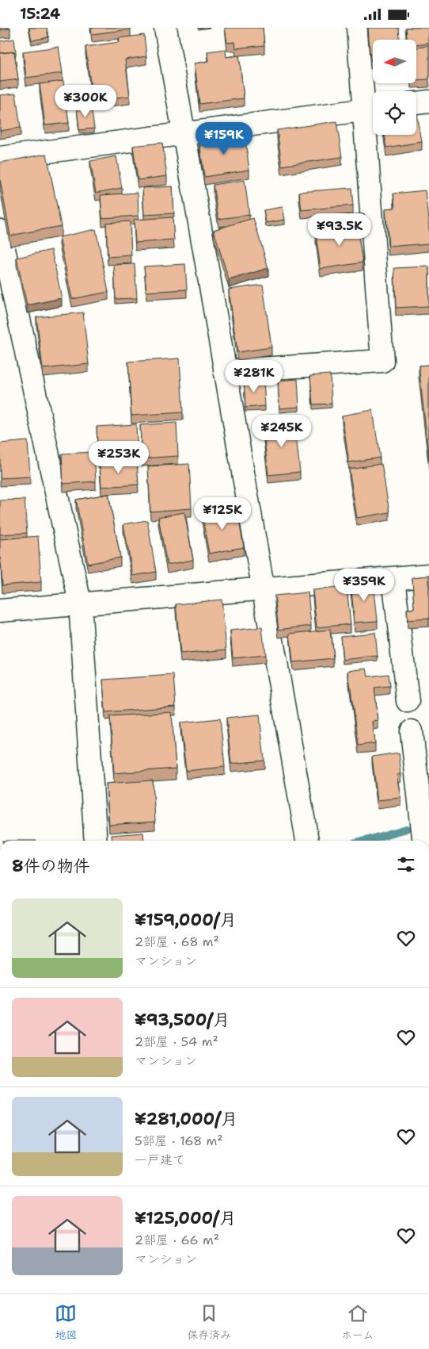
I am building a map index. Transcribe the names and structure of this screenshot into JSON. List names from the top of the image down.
{
  "north": "left",
  "page": {
    "status": "15:24",
    "price": [
      "¥300K",
      "¥159K",
      "¥93.5K",
      "¥281K",
      "¥245K",
      "¥253K",
      "¥125K",
      "¥359K"
    ],
    "heading": "8件の物件",
    "list": [
      {
        "name": "¥159,000/月",
        "note": "2部屋 · 68 m² · マンション"
      },
      {
        "name": "¥93,500/月",
        "note": "2部屋 · 54 m² · マンション"
      },
      {
        "name": "¥281,000/月",
        "note": "5部屋 · 168 m² · 一戸建て"
      },
      {
        "name": "¥125,000/月",
        "note": "2部屋 · 66 m² · マンション"
      }
    ],
    "tabs": ["地図", "保存済み", "ホーム"]
  }
}
